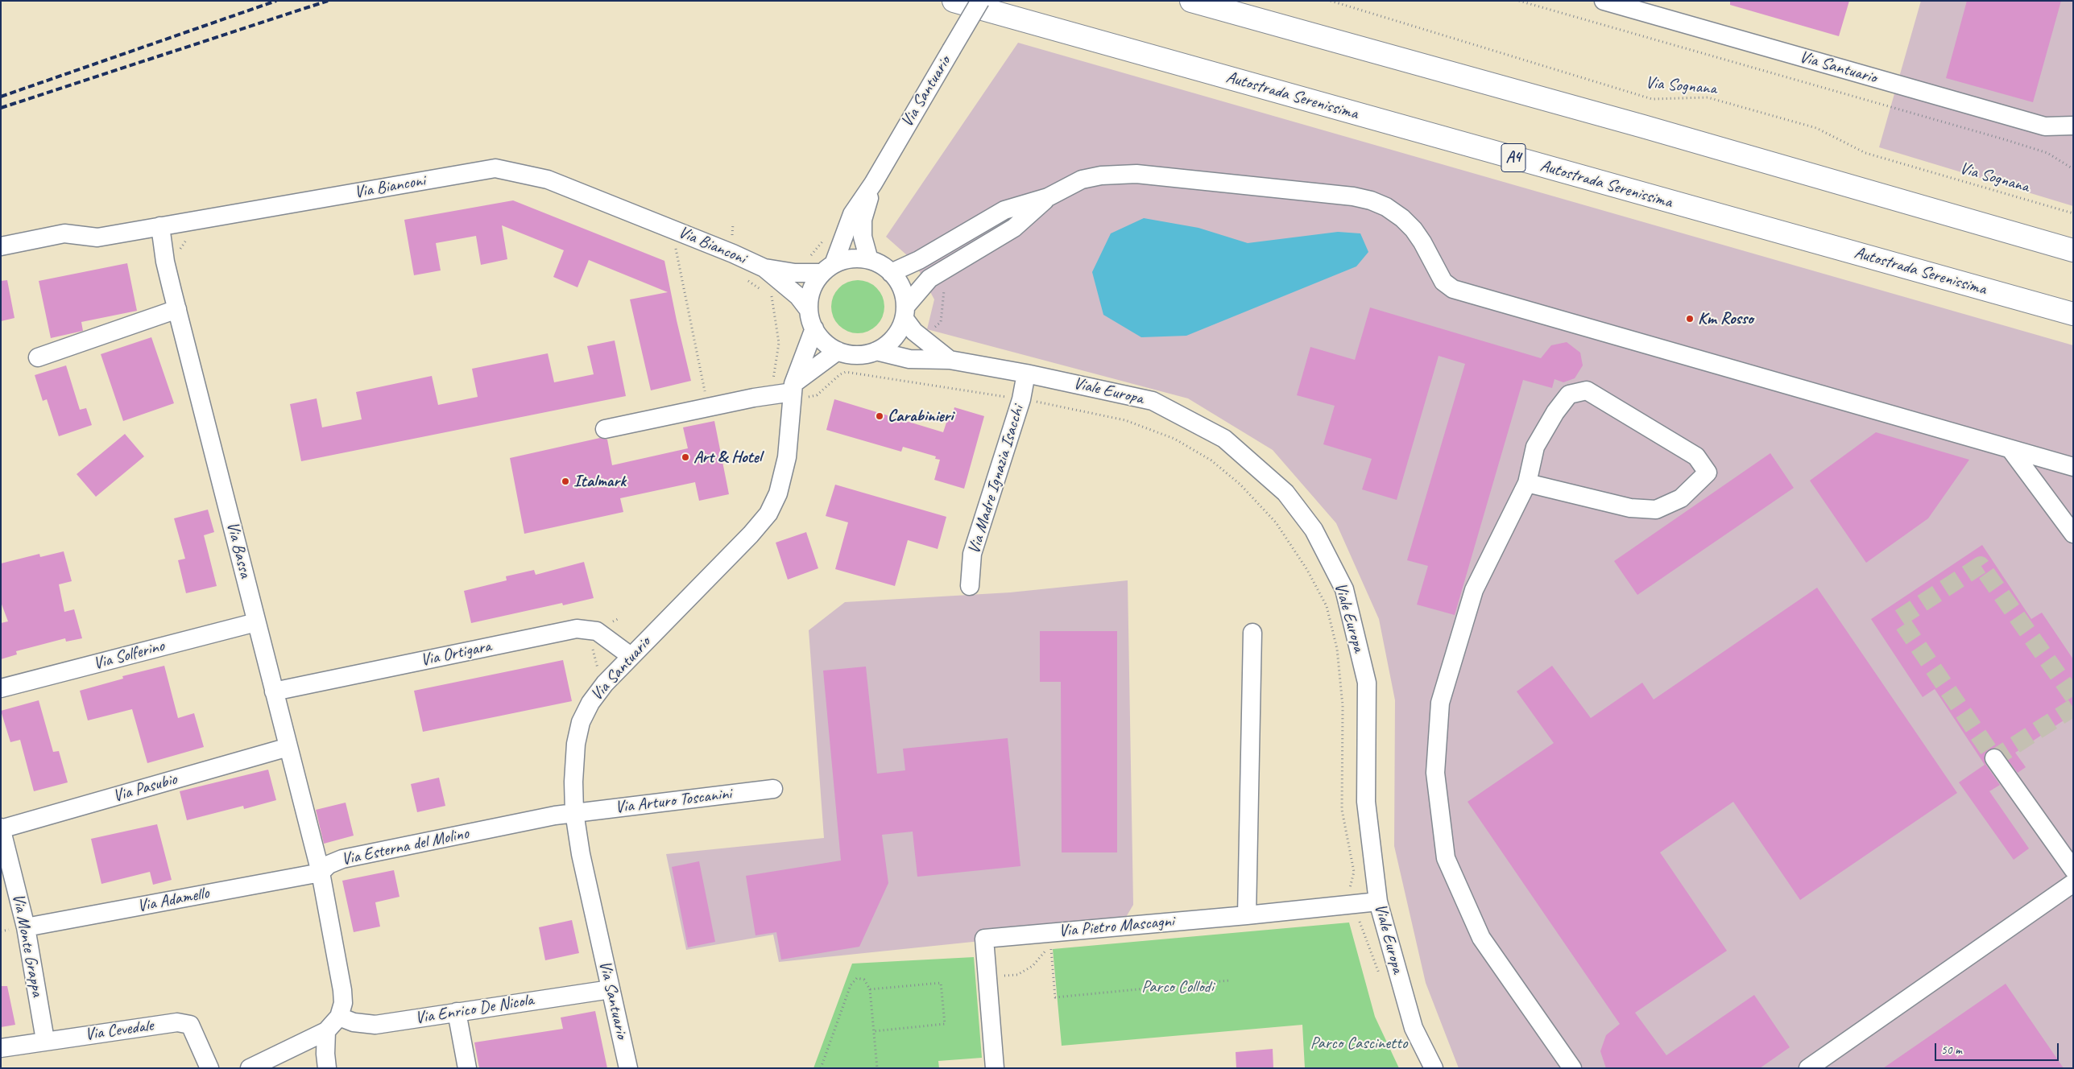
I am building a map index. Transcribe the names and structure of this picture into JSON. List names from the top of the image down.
{
  "streets": {
    "highway": ["Autostrada Serenissima", "A4"],
    "street": [
      "Via Santuario",
      "Via Bianconi",
      "Viale Europa",
      "Via Madre Ignazia Isacchi",
      "Via Bassa",
      "Via Ortigara",
      "Via Solferino",
      "Via Pasubio",
      "Via Arturo Toscanini",
      "Via Esterna del Molino",
      "Via Adamello",
      "Via Pietro Mascagni",
      "Via Monte Grappa",
      "Via Enrico De Nicola",
      "Via Cevedale"
    ],
    "path": ["Via Sognana"]
  },
  "crossings": [
    ["Via Santuario", "Via Bianconi"],
    ["Via Santuario", "Viale Europa"],
    ["Via Santuario", "Via Ortigara"],
    ["Via Santuario", "Via Arturo Toscanini"],
    ["Via Santuario", "Via Esterna del Molino"],
    ["Via Santuario", "Via Enrico De Nicola"],
    ["Via Bianconi", "Viale Europa"],
    ["Via Bianconi", "Via Bassa"],
    ["Viale Europa", "Via Madre Ignazia Isacchi"],
    ["Viale Europa", "Via Pietro Mascagni"],
    ["Via Bassa", "Via Ortigara"],
    ["Via Bassa", "Via Solferino"],
    ["Via Bassa", "Via Pasubio"],
    ["Via Bassa", "Via Esterna del Molino"],
    ["Via Bassa", "Via Adamello"],
    ["Via Pasubio", "Via Monte Grappa"],
    ["Via Arturo Toscanini", "Via Esterna del Molino"],
    ["Via Esterna del Molino", "Via Adamello"],
    ["Via Esterna del Molino", "Via Enrico De Nicola"],
    ["Via Adamello", "Via Monte Grappa"],
    ["Via Monte Grappa", "Via Cevedale"]
  ],
  "parks": ["Parco Collodi", "Parco Cascinetto"],
  "places": [
    "Km Rosso",
    "Carabinieri",
    "Art & Hotel",
    "Italmark"
  ],
  "scale_bar": "50 m"
}
